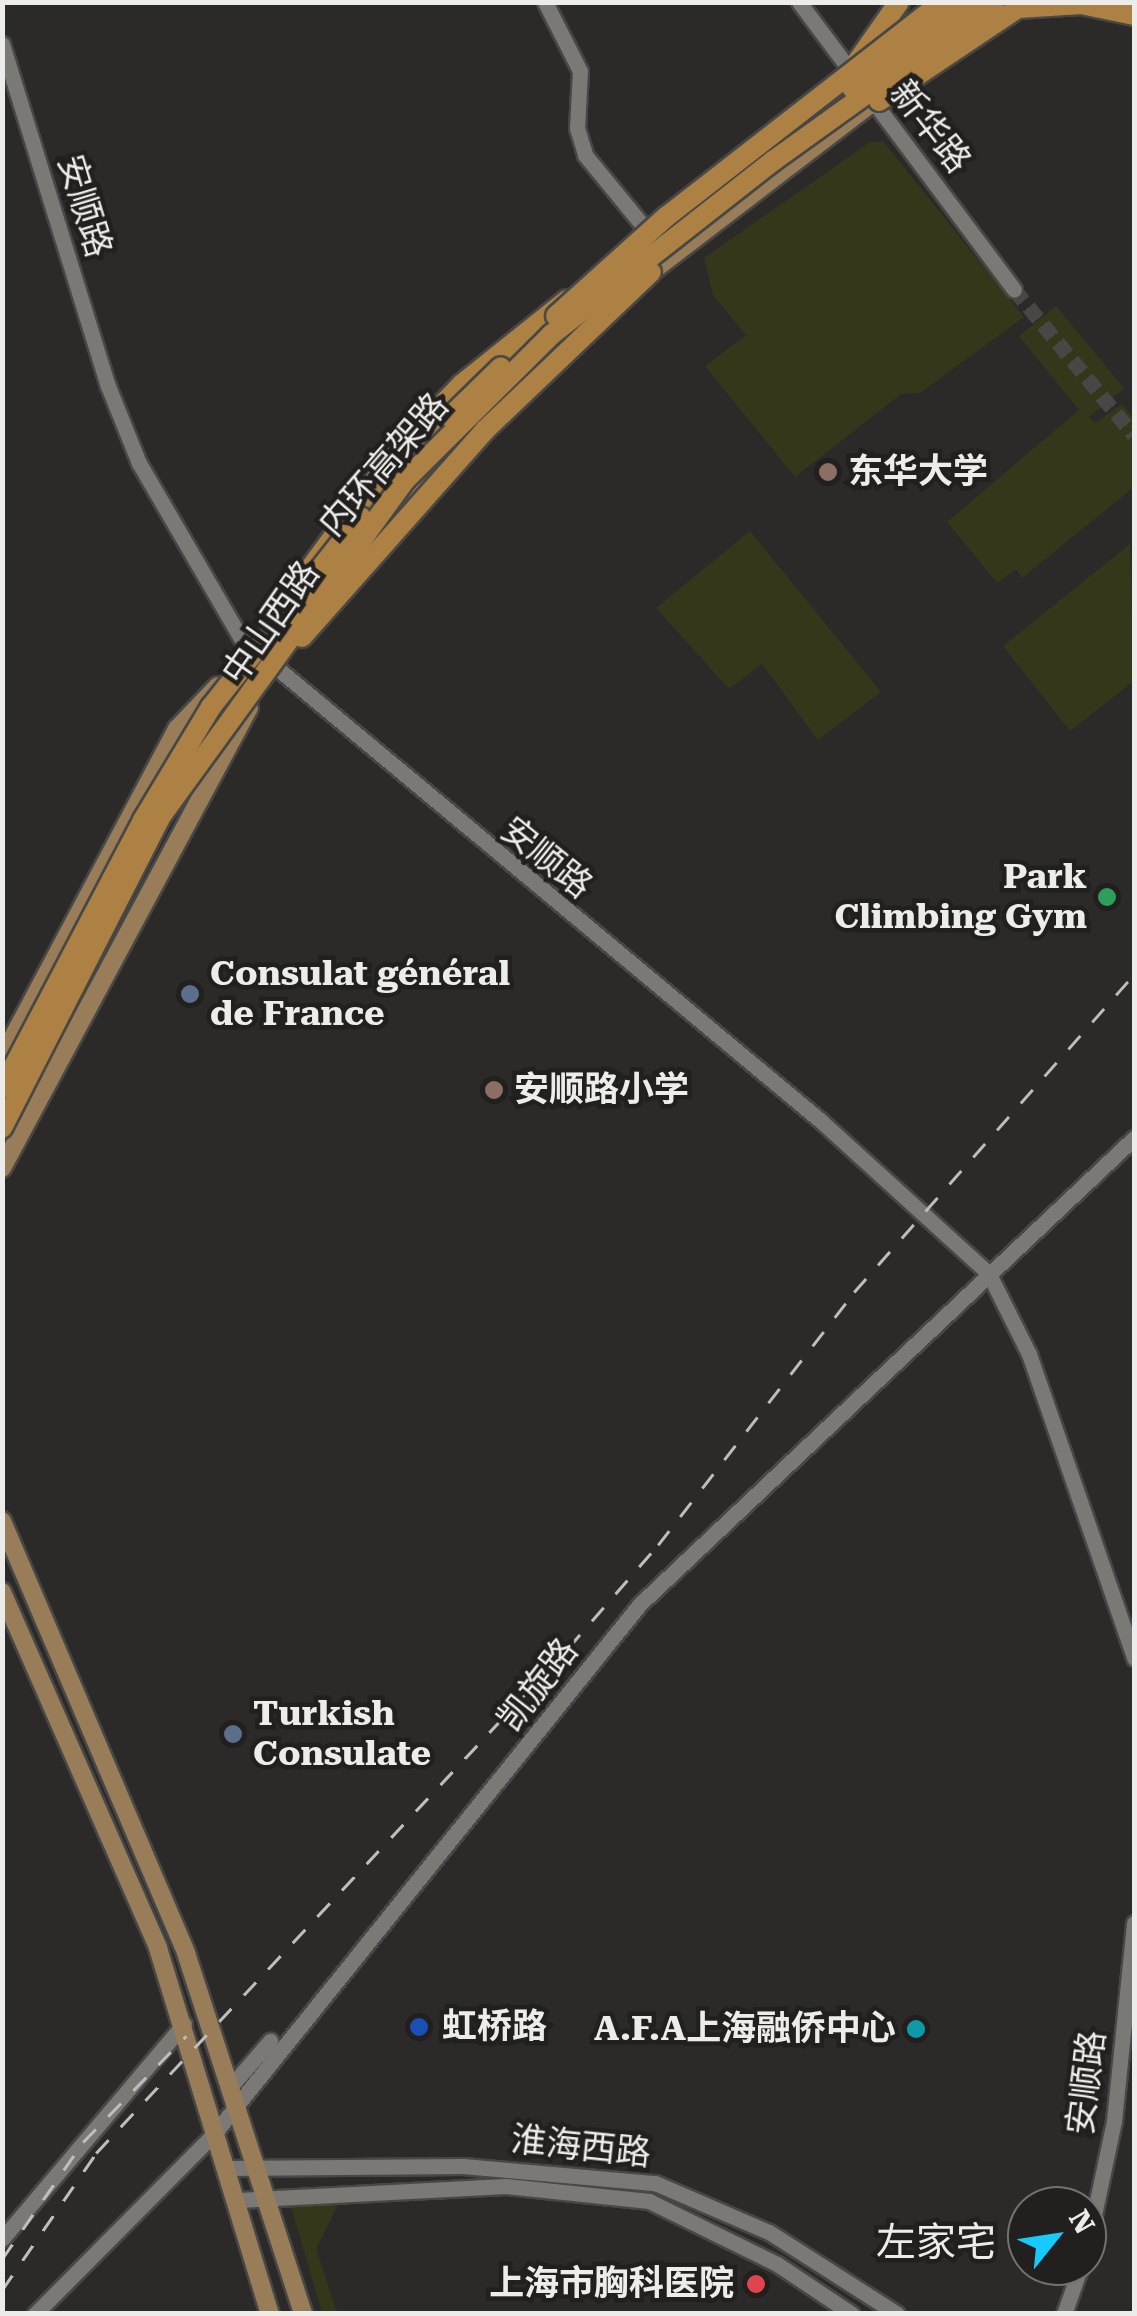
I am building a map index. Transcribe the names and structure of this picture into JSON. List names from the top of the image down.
{
  "streets": {
    "highway": ["内环高架路"],
    "main road": ["中山西路"],
    "street": [
      "新华路",
      "安顺路",
      "凯旋路",
      "淮海西路"
    ]
  },
  "crossings": [
    ["新华路", "中山西路"],
    ["安顺路", "中山西路"],
    ["安顺路", "凯旋路"]
  ],
  "districts": ["左家宅"],
  "places": [
    "东华大学",
    "Park Climbing Gym",
    "Consulat général de France",
    "安顺路小学",
    "Turkish Consulate",
    "虹桥路",
    "A.F.A上海融侨中心",
    "上海市胸科医院"
  ],
  "north": "top right"
}
